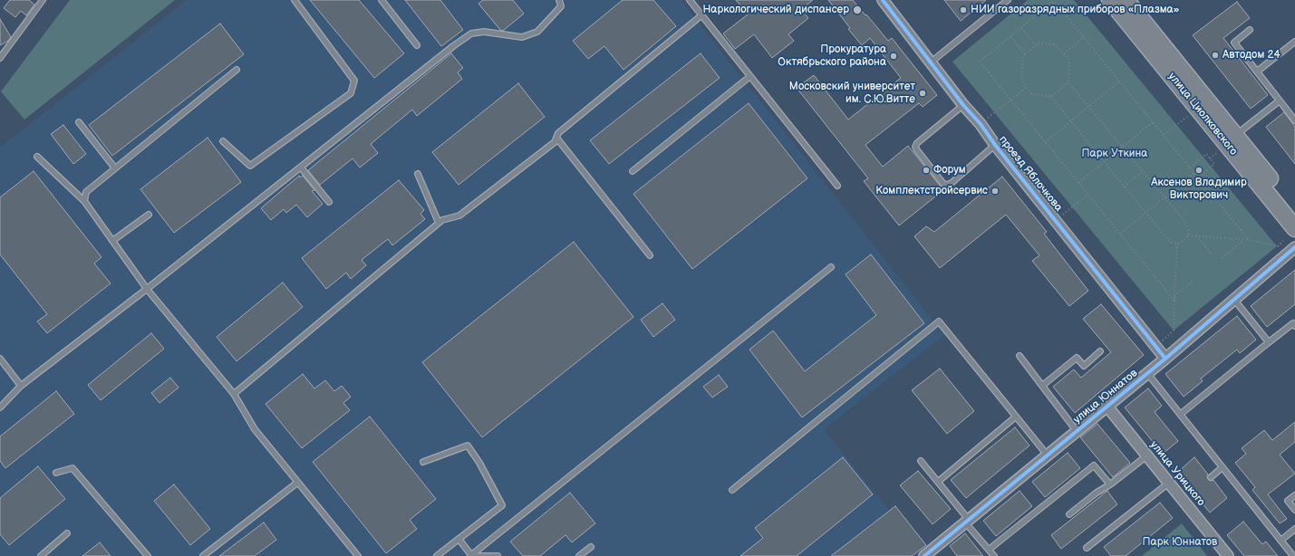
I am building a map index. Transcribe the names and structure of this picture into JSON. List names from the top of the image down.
{
  "streets": {
    "main road": ["улица Циолковского"],
    "street": ["проезд Яблочкова", "улица Юннатов", "улица Урицкого"]
  },
  "crossings": [
    ["проезд Яблочкова", "улица Юннатов"],
    ["улица Юннатов", "улица Урицкого"]
  ],
  "parks": ["Парк Уткина", "Парк Юннатов"],
  "places": [
    "Наркологический диспансер",
    "НИИ газоразрядных приборов «Плазма»",
    "Автодом 24",
    "Прокуратура Октябрьского района",
    "Московский университет им. С.Ю.Витте",
    "Форум",
    "Аксенов Владимир Викторович",
    "Комплектстройсервис"
  ]
}
